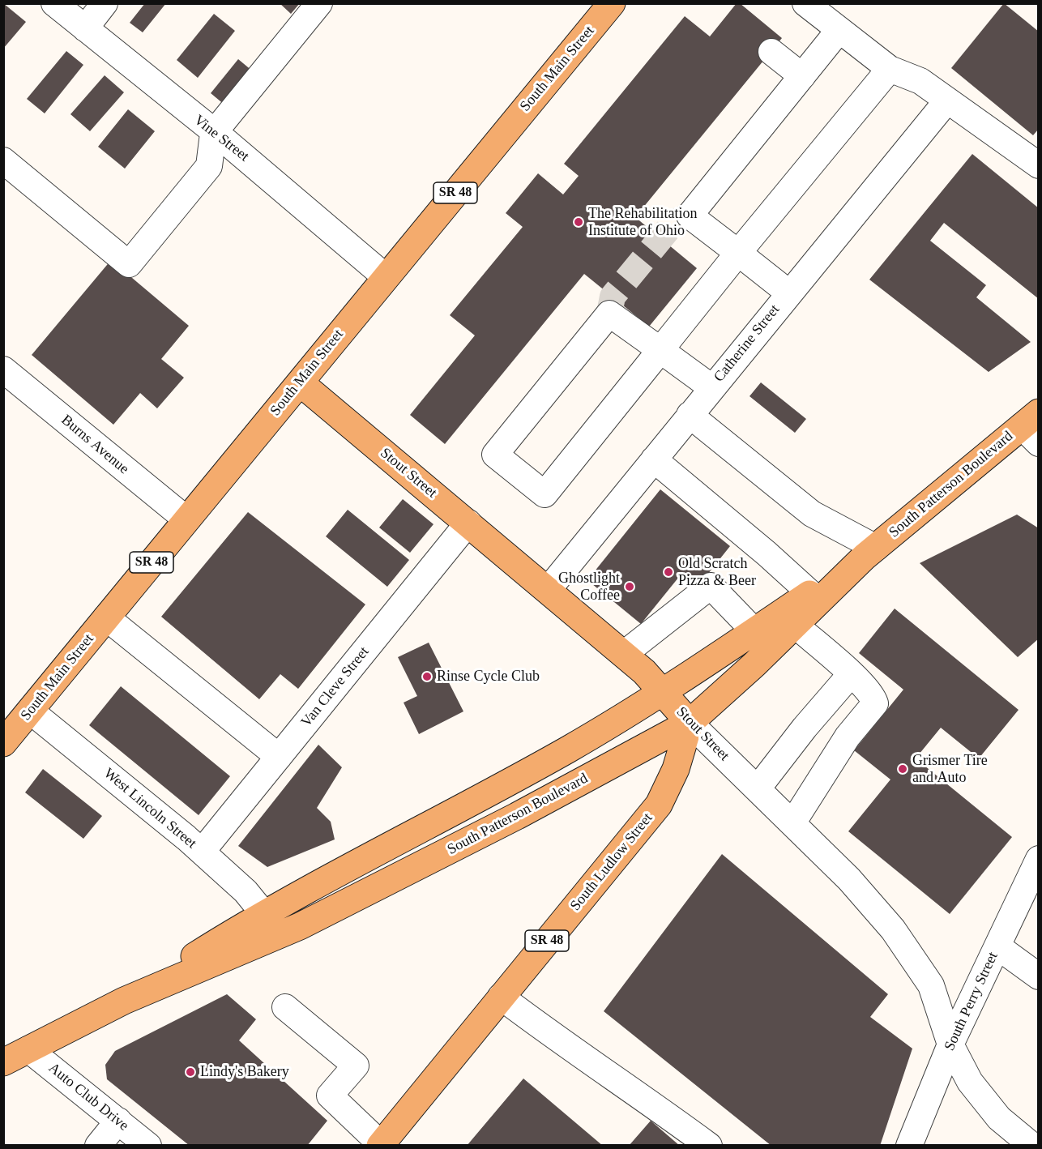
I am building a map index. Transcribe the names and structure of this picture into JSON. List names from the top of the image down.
{
  "streets": {
    "main road": [
      "South Main Street",
      "SR 48",
      "Stout Street",
      "South Patterson Boulevard",
      "South Ludlow Street"
    ],
    "street": [
      "Vine Street",
      "Catherine Street",
      "Burns Avenue",
      "Van Cleve Street",
      "West Lincoln Street",
      "South Perry Street",
      "Auto Club Drive"
    ]
  },
  "crossings": [
    ["South Main Street", "Vine Street"],
    ["South Main Street", "Burns Avenue"],
    ["South Main Street", "Stout Street"],
    ["South Main Street", "West Lincoln Street"],
    ["Catherine Street", "Stout Street"],
    ["Stout Street", "South Patterson Boulevard"],
    ["Stout Street", "Van Cleve Street"],
    ["Stout Street", "South Ludlow Street"],
    ["Stout Street", "South Perry Street"],
    ["South Patterson Boulevard", "West Lincoln Street"],
    ["South Patterson Boulevard", "South Ludlow Street"],
    ["South Patterson Boulevard", "Auto Club Drive"],
    ["Van Cleve Street", "West Lincoln Street"]
  ],
  "places": [
    "The Rehabilitation Institute of Ohio",
    "Old Scratch Pizza & Beer",
    "Ghostlight Coffee",
    "Rinse Cycle Club",
    "Grismer Tire and Auto",
    "Lindy's Bakery"
  ]
}
